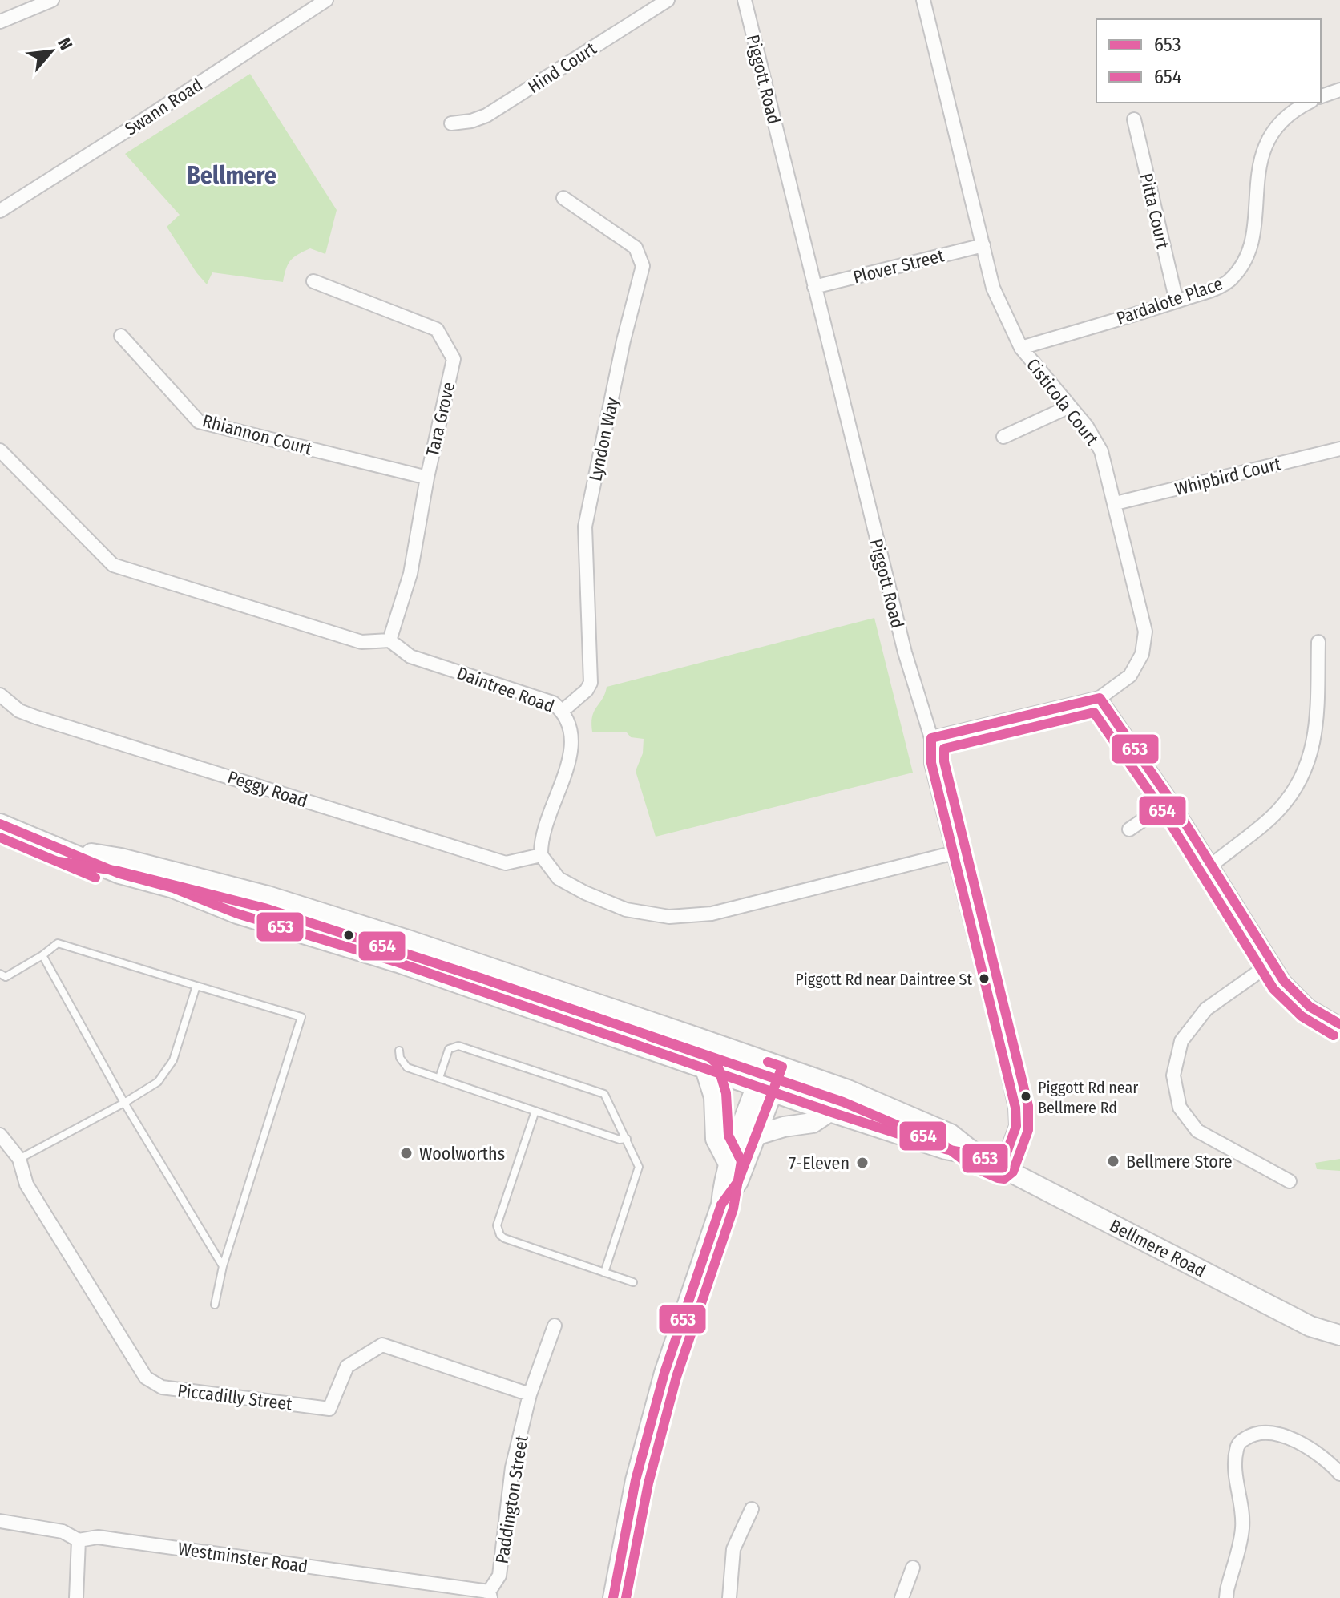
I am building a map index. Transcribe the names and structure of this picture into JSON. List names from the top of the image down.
{
  "streets": {
    "main road": ["Bellmere Road"],
    "street": [
      "Hind Court",
      "Piggott Road",
      "Swann Road",
      "Pitta Court",
      "Plover Street",
      "Pardalote Place",
      "Cisticola Court",
      "Tara Grove",
      "Rhiannon Court",
      "Lyndon Way",
      "Whipbird Court",
      "Daintree Road",
      "Peggy Road",
      "Piccadilly Street",
      "Paddington Street",
      "Westminster Road"
    ]
  },
  "crossings": [
    ["Piggott Road", "Plover Street"],
    ["Piggott Road", "Cisticola Court"],
    ["Piggott Road", "Bellmere Road"],
    ["Pitta Court", "Pardalote Place"],
    ["Plover Street", "Cisticola Court"],
    ["Pardalote Place", "Cisticola Court"],
    ["Cisticola Court", "Whipbird Court"],
    ["Tara Grove", "Rhiannon Court"],
    ["Tara Grove", "Daintree Road"],
    ["Lyndon Way", "Daintree Road"],
    ["Daintree Road", "Peggy Road"],
    ["Piccadilly Street", "Paddington Street"],
    ["Paddington Street", "Westminster Road"]
  ],
  "districts": ["Bellmere"],
  "places": [
    "Piggott Rd near Daintree St",
    "Piggott Rd near Bellmere Rd",
    "Woolworths",
    "Bellmere Store",
    "7-Eleven"
  ],
  "lines": ["transit line 653", "transit line 654"],
  "legend": ["653", "654"],
  "north": "top right"
}
